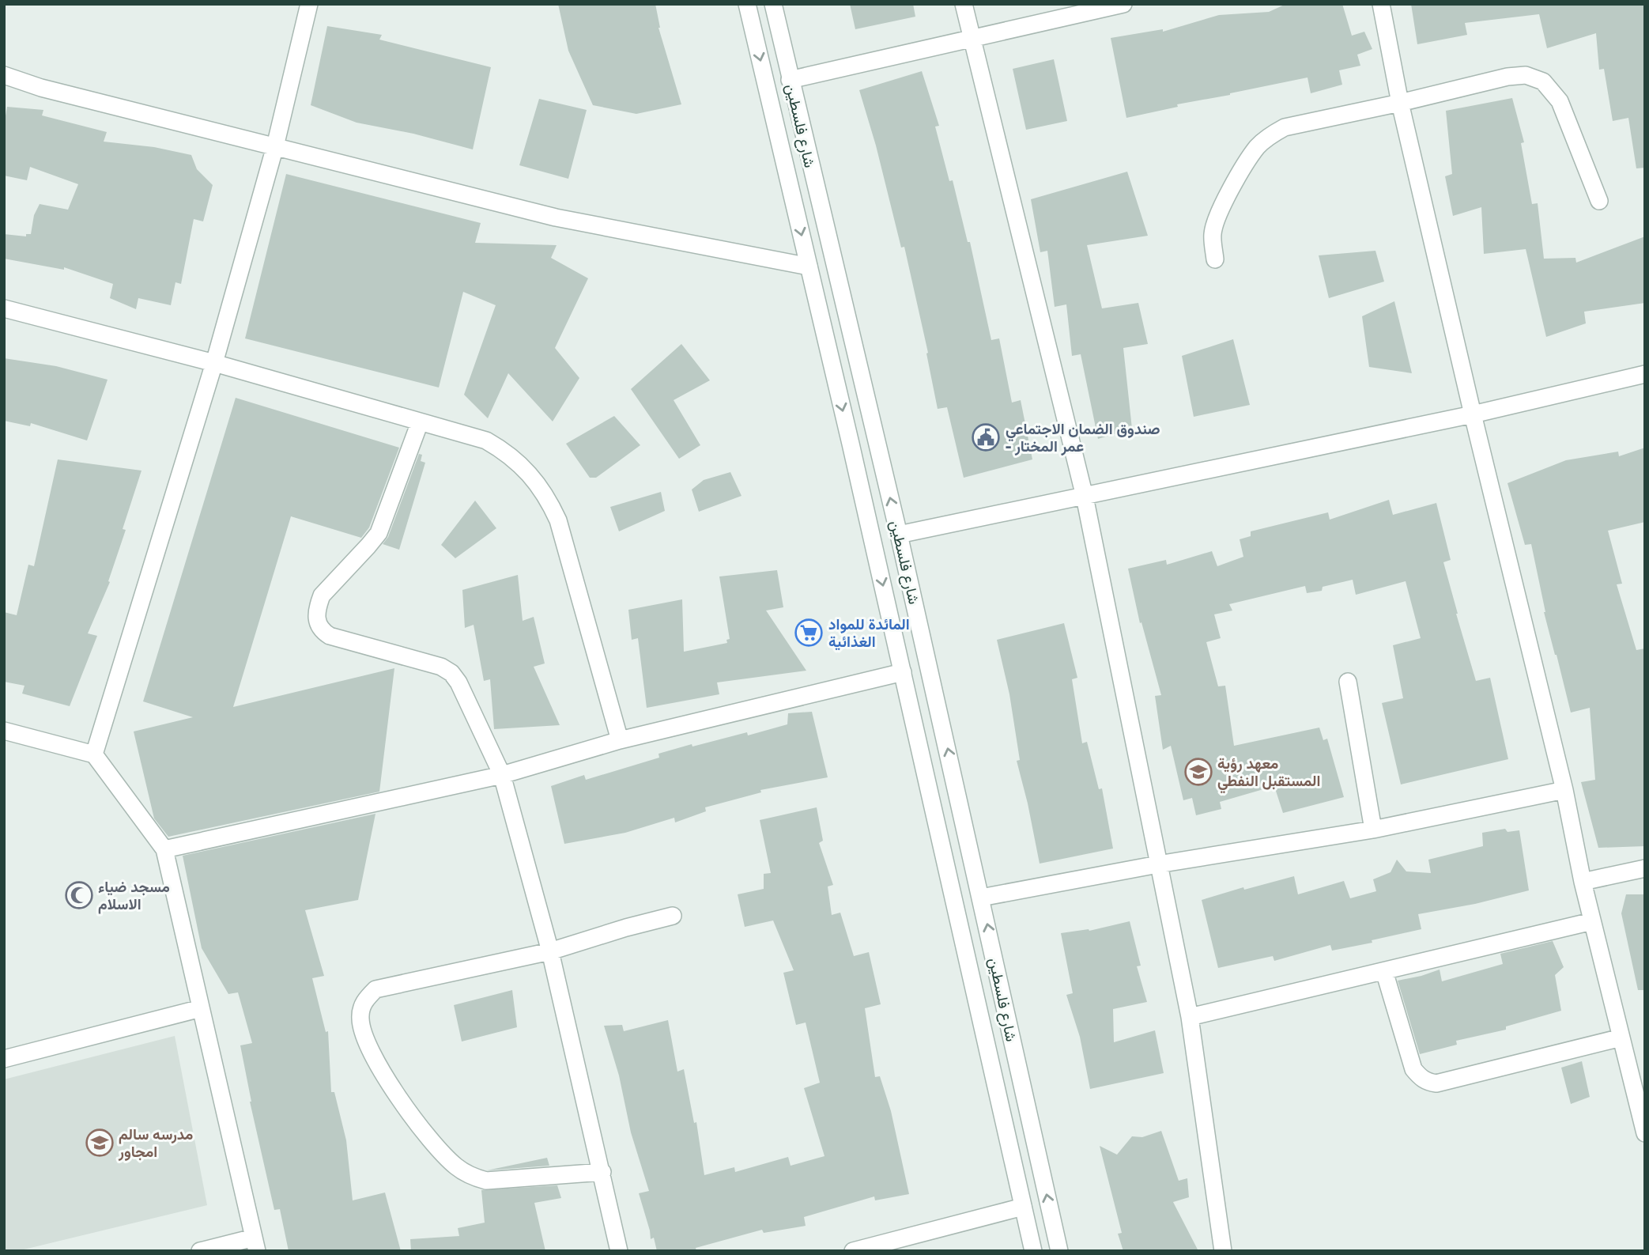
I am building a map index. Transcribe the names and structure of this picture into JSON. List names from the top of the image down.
{
  "streets": {
    "street": ["شارع فلسطين"]
  },
  "places": {
    "public building": ["صندوق الضمان الاجتماعي - عمر المختار"],
    "supermarket": ["المائدة للمواد الغذائية"],
    "school or university": ["معهد رؤية المستقبل النفطي", "مدرسه سالم امجاور"],
    "mosque": ["مسجد ضياء الاسلام"]
  }
}
